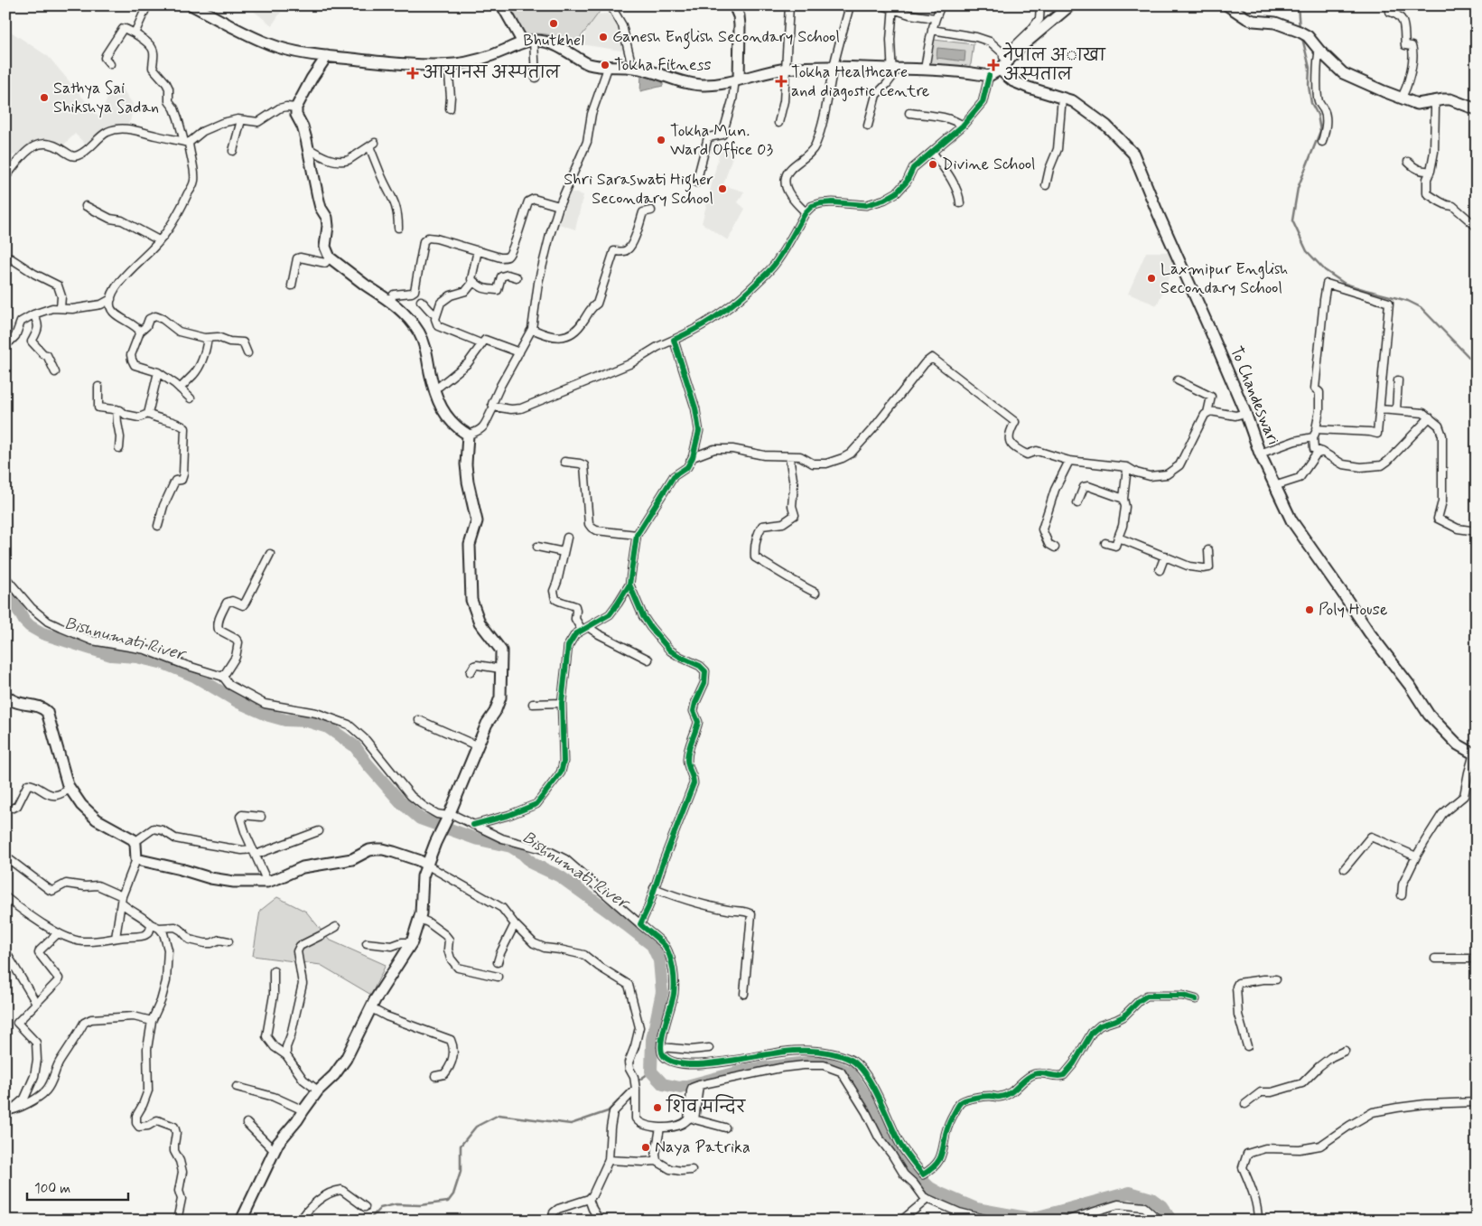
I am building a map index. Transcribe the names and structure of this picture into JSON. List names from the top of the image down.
{
  "streets": {
    "street": ["To Chandeswari"]
  },
  "water": ["Bishnumati River"],
  "places": {
    "other": [
      "Bhutkhel",
      "Ganesh English Secondary School",
      "Tokha Fitness",
      "Sathya Sai Shikshya Sadan",
      "Tokha Mun. Ward Office 03",
      "Divine School",
      "Shri Saraswati Higher Secondary School",
      "Laxmipur English Secondary School",
      "Poly House",
      "शिव मन्दिर",
      "Naya Patrika"
    ],
    "health": ["नेपाल अाखा अस्पताल", "आयानस अस्पताल", "Tokha Healthcare and diagostic centre"]
  },
  "scale_bar": "100 m"
}
